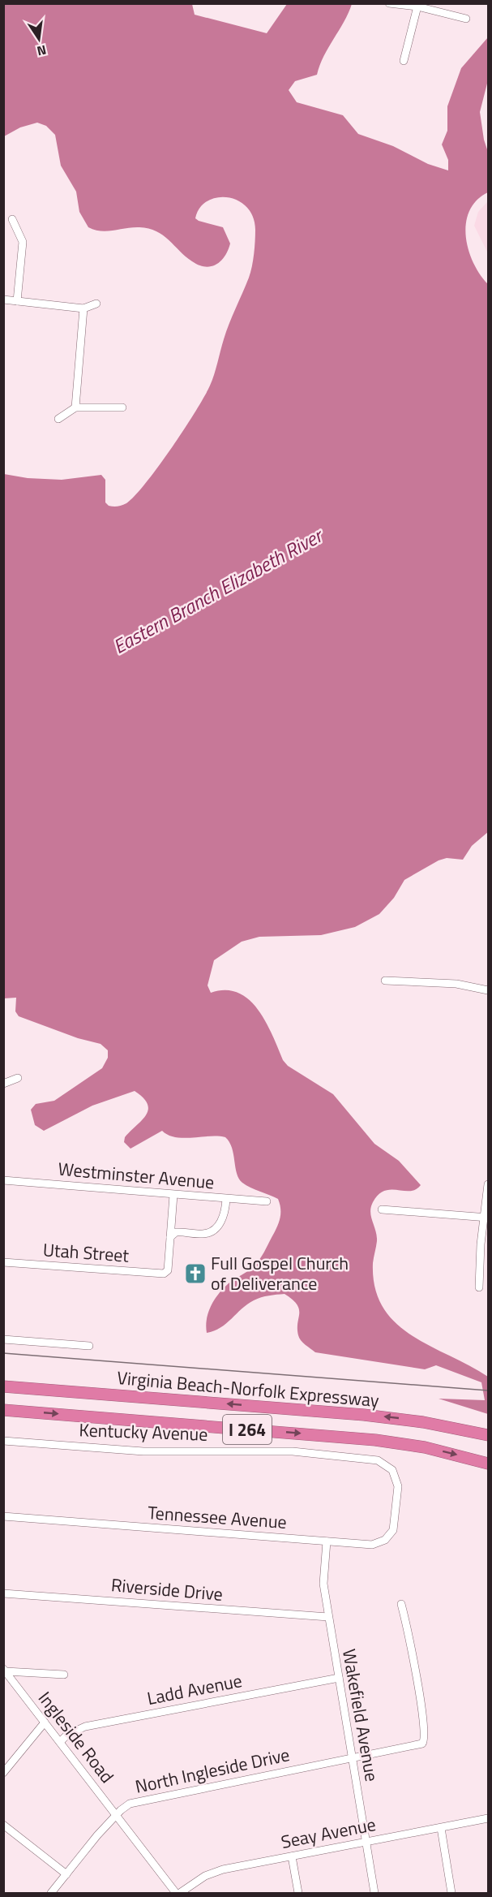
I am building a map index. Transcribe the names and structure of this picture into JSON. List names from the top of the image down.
{
  "streets": {
    "highway": ["Virginia Beach-Norfolk Expressway", "I 264"],
    "street": [
      "Westminster Avenue",
      "Utah Street",
      "Kentucky Avenue",
      "Tennessee Avenue",
      "Riverside Drive",
      "Ladd Avenue",
      "Wakefield Avenue",
      "Ingleside Road",
      "North Ingleside Drive",
      "Seay Avenue"
    ]
  },
  "crossings": [
    ["Kentucky Avenue", "Tennessee Avenue"],
    ["Tennessee Avenue", "Wakefield Avenue"],
    ["Riverside Drive", "Wakefield Avenue"],
    ["Ladd Avenue", "Wakefield Avenue"],
    ["Ladd Avenue", "Ingleside Road"],
    ["Wakefield Avenue", "North Ingleside Drive"],
    ["Wakefield Avenue", "Seay Avenue"],
    ["Ingleside Road", "North Ingleside Drive"]
  ],
  "water": ["Eastern Branch Elizabeth River"],
  "places": {
    "church": ["Full Gospel Church of Deliverance"]
  },
  "north": "bottom"
}
